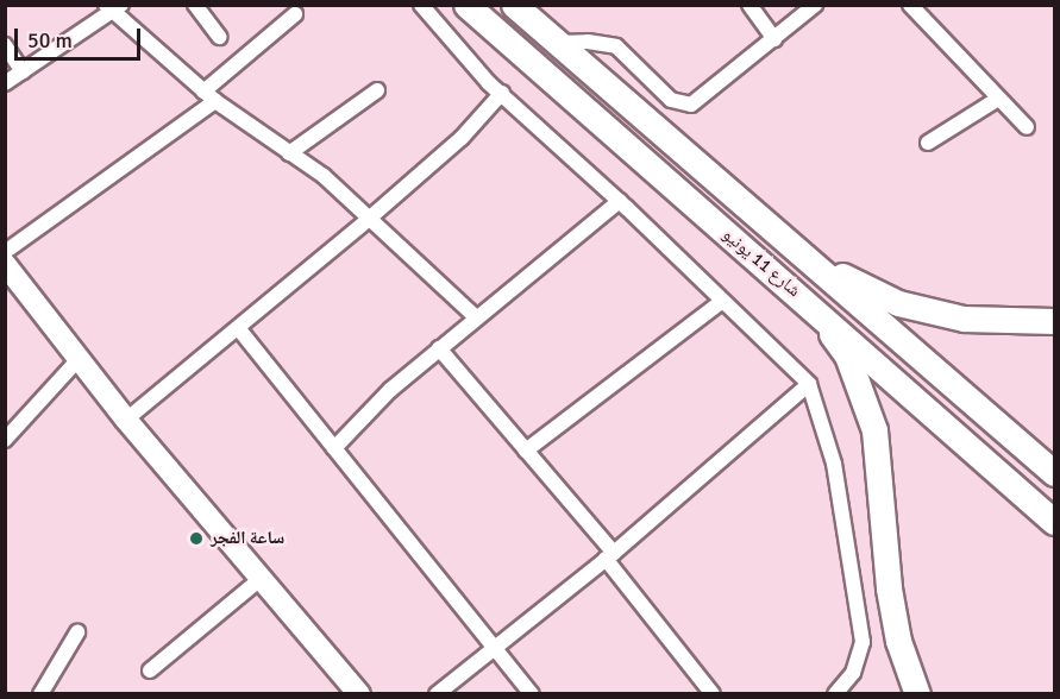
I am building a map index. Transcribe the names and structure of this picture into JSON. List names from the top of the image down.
{
  "streets": {
    "highway": ["شارع 11 يونيو"]
  },
  "places": ["ساعة الفجر"],
  "scale_bar": "50 m"
}
